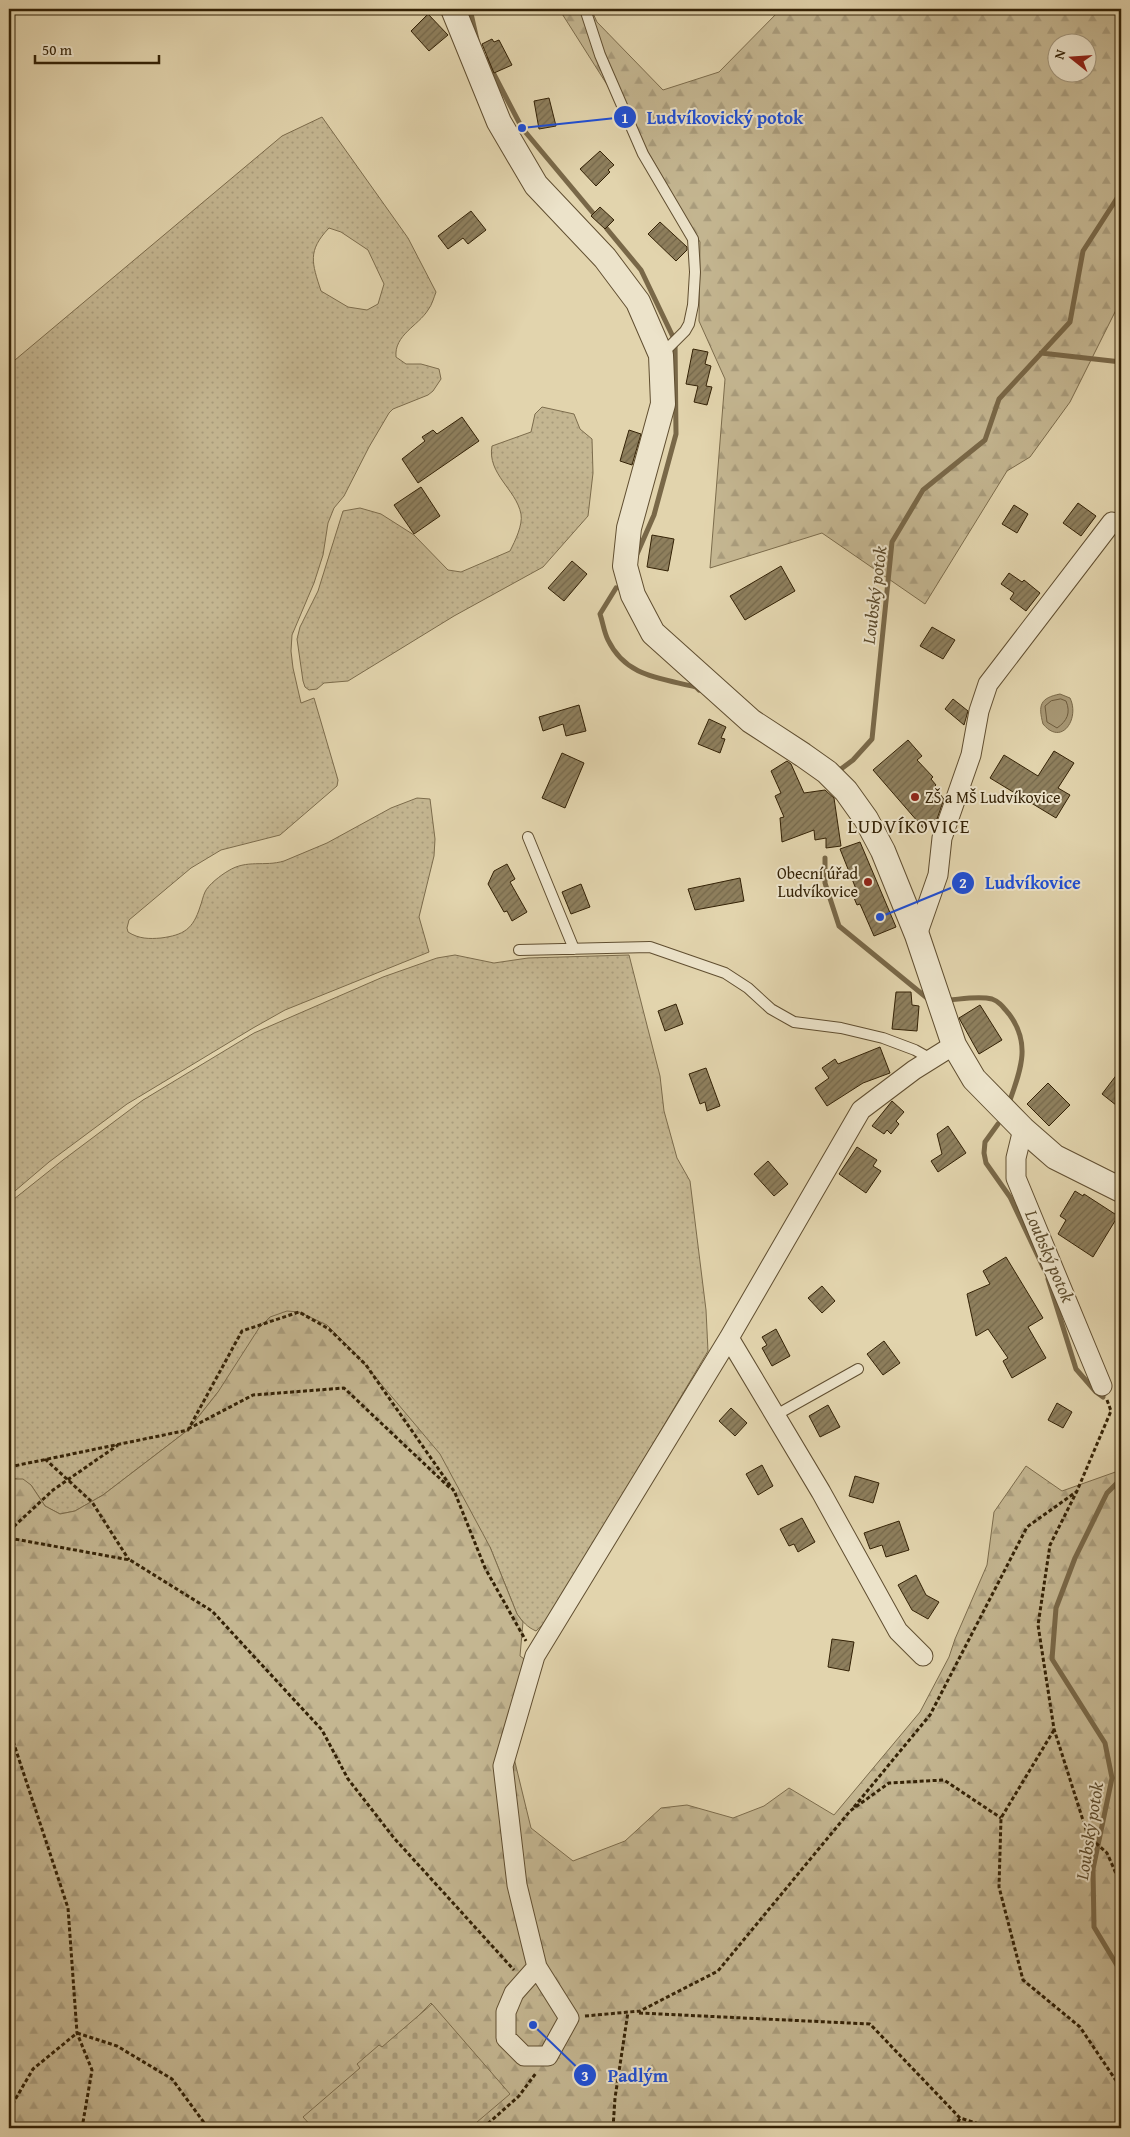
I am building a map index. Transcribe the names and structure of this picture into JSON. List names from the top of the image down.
{
  "districts": ["LUDVÍKOVICE"],
  "water": ["Loubský potok"],
  "places": [
    "Ludvíkovický potok",
    "ZŠ a MŠ Ludvíkovice",
    "Obecní úřad Ludvíkovice",
    "Ludvíkovice",
    "Padlým"
  ],
  "scale_bar": "50 m",
  "north": "left"
}
